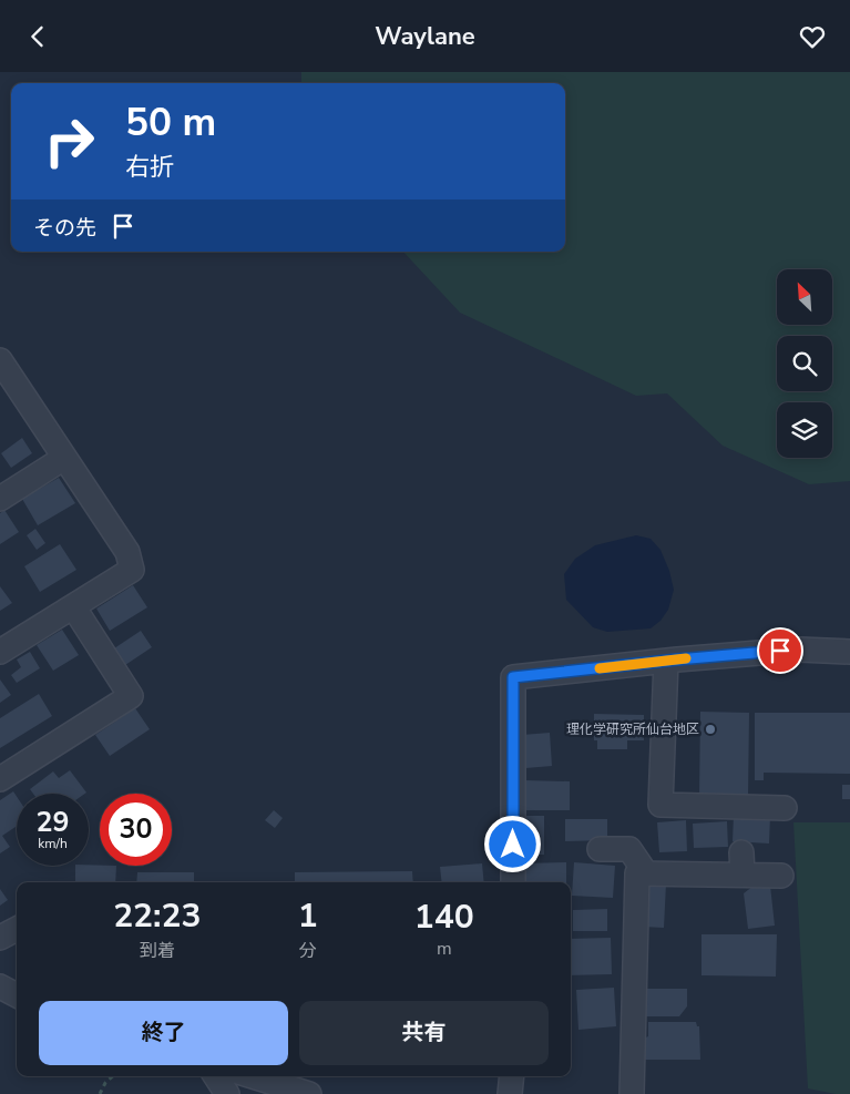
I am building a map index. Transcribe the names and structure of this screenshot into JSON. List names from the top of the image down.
{
  "places": ["理化学研究所仙台地区"],
  "north": "top left",
  "page": {
    "header": "Waylane",
    "turn": ["50 m", "右折"],
    "then": "その先",
    "speed": "29 km/h",
    "limit": "30",
    "eta": [
      "22:23",
      "到着",
      "1",
      "分",
      "140",
      "m"
    ],
    "buttons": ["終了", "共有"]
  }
}
